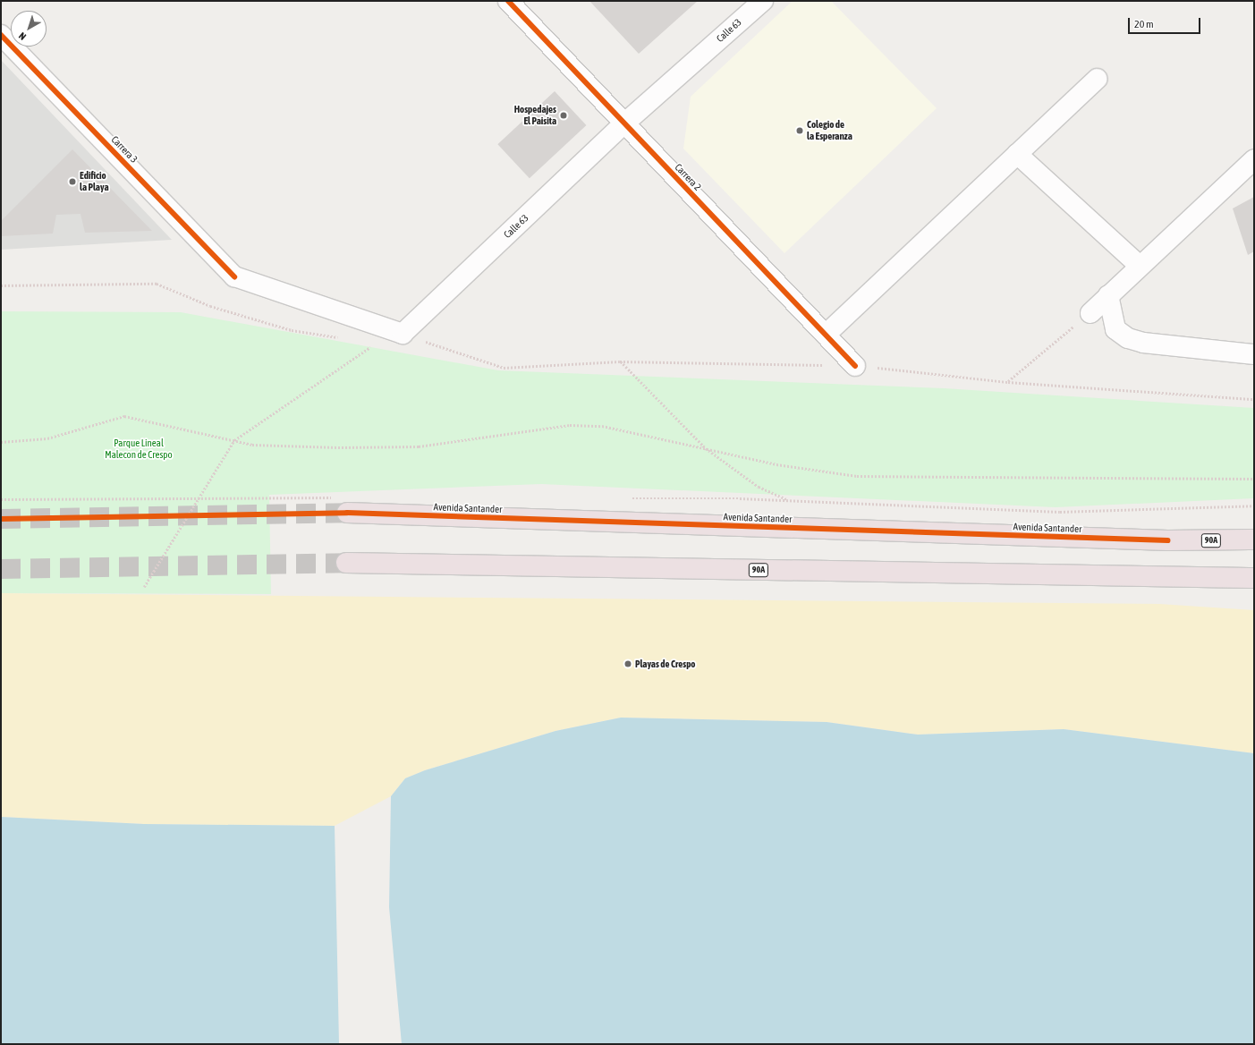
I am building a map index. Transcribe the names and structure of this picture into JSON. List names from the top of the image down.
{
  "streets": {
    "highway": ["Avenida Santander", "90A"],
    "street": ["Calle 63", "Carrera 3", "Carrera 2"]
  },
  "crossings": [
    ["Calle 63", "Carrera 3"],
    ["Calle 63", "Carrera 2"]
  ],
  "parks": ["Parque Lineal Malecon de Crespo"],
  "places": [
    "Hospedajes El Paisita",
    "Colegio de la Esperanza",
    "Edificio la Playa",
    "Playas de Crespo"
  ],
  "scale_bar": "20 m",
  "north": "bottom left"
}
